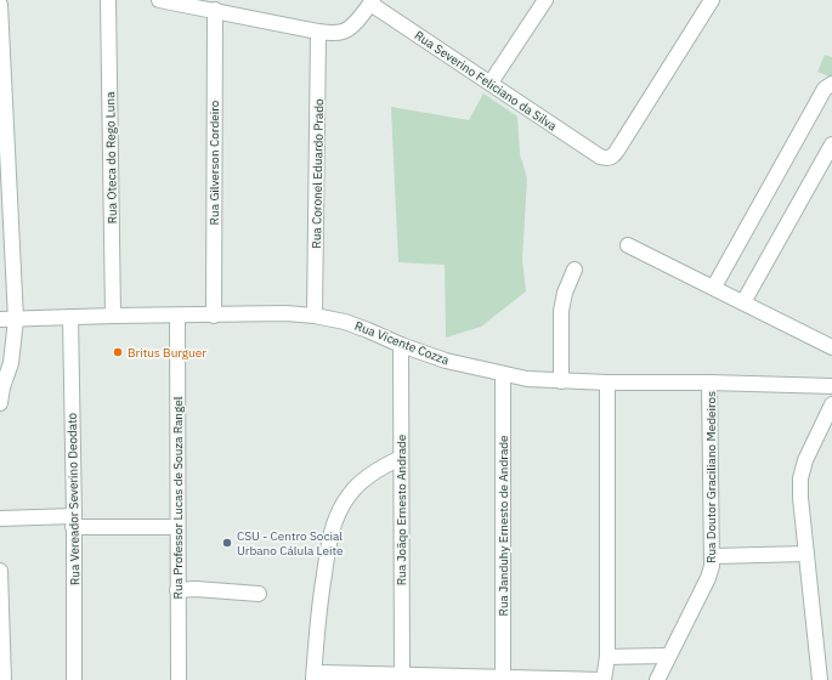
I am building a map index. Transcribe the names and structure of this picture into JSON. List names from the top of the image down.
{
  "streets": {
    "street": [
      "Rua Severino Feliciano da Silva",
      "Rua Oteca do Rego Luna",
      "Rua Gilverson Cordeiro",
      "Rua Coronel Eduardo Prado",
      "Rua Vicente Cozza",
      "Rua Doutor Graciliano Medeiros",
      "Rua Professor Lucas de Souza Rangel",
      "Rua Vereador Severino Deodato",
      "Rua Joãqo Ernesto Andrade",
      "Rua Janduhy Ernesto de Andrade"
    ]
  },
  "crossings": [
    ["Rua Oteca do Rego Luna", "Rua Vicente Cozza"],
    ["Rua Gilverson Cordeiro", "Rua Vicente Cozza"],
    ["Rua Coronel Eduardo Prado", "Rua Vicente Cozza"],
    ["Rua Vicente Cozza", "Rua Doutor Graciliano Medeiros"],
    ["Rua Vicente Cozza", "Rua Professor Lucas de Souza Rangel"],
    ["Rua Vicente Cozza", "Rua Vereador Severino Deodato"],
    ["Rua Vicente Cozza", "Rua Joãqo Ernesto Andrade"],
    ["Rua Vicente Cozza", "Rua Janduhy Ernesto de Andrade"]
  ],
  "places": ["Britus Burguer", "CSU - Centro Social Urbano Cálula Leite"]
}
